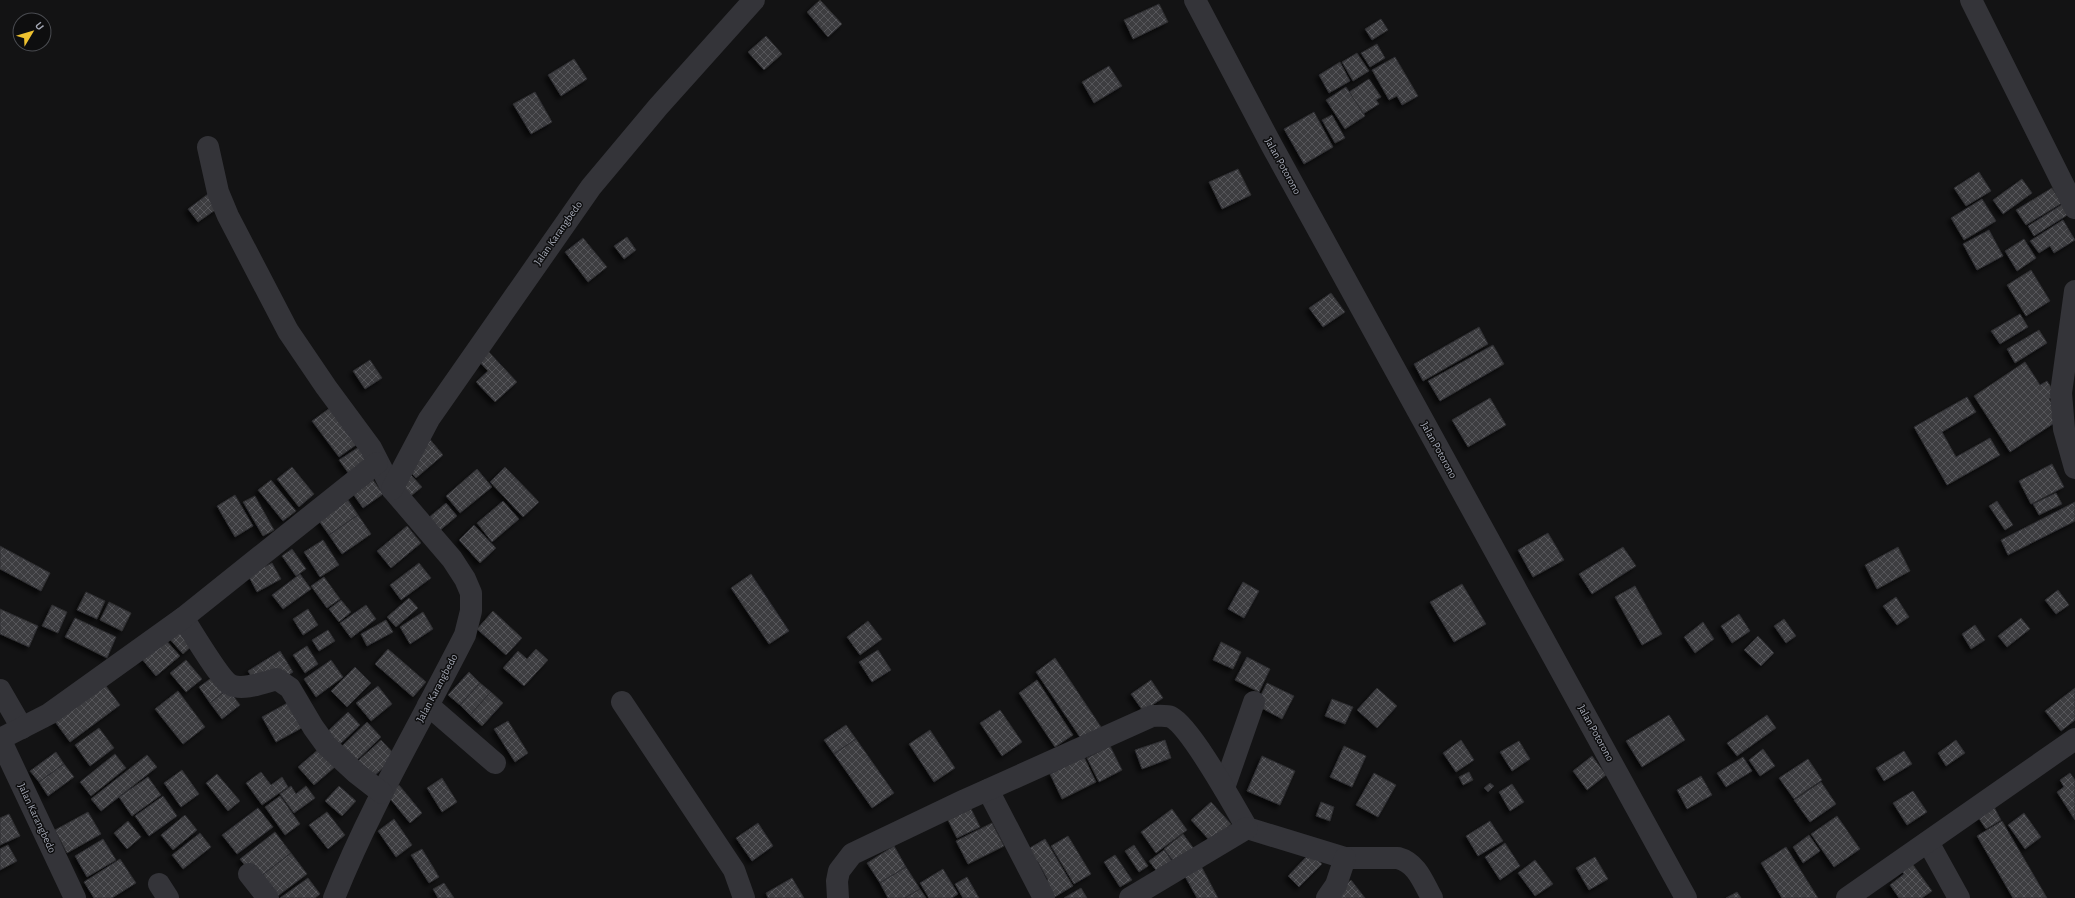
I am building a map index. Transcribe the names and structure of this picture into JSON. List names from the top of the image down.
{
  "streets": {
    "street": ["Jalan Potorono", "Jalan Karangbedo"]
  },
  "north": "top right"
}
